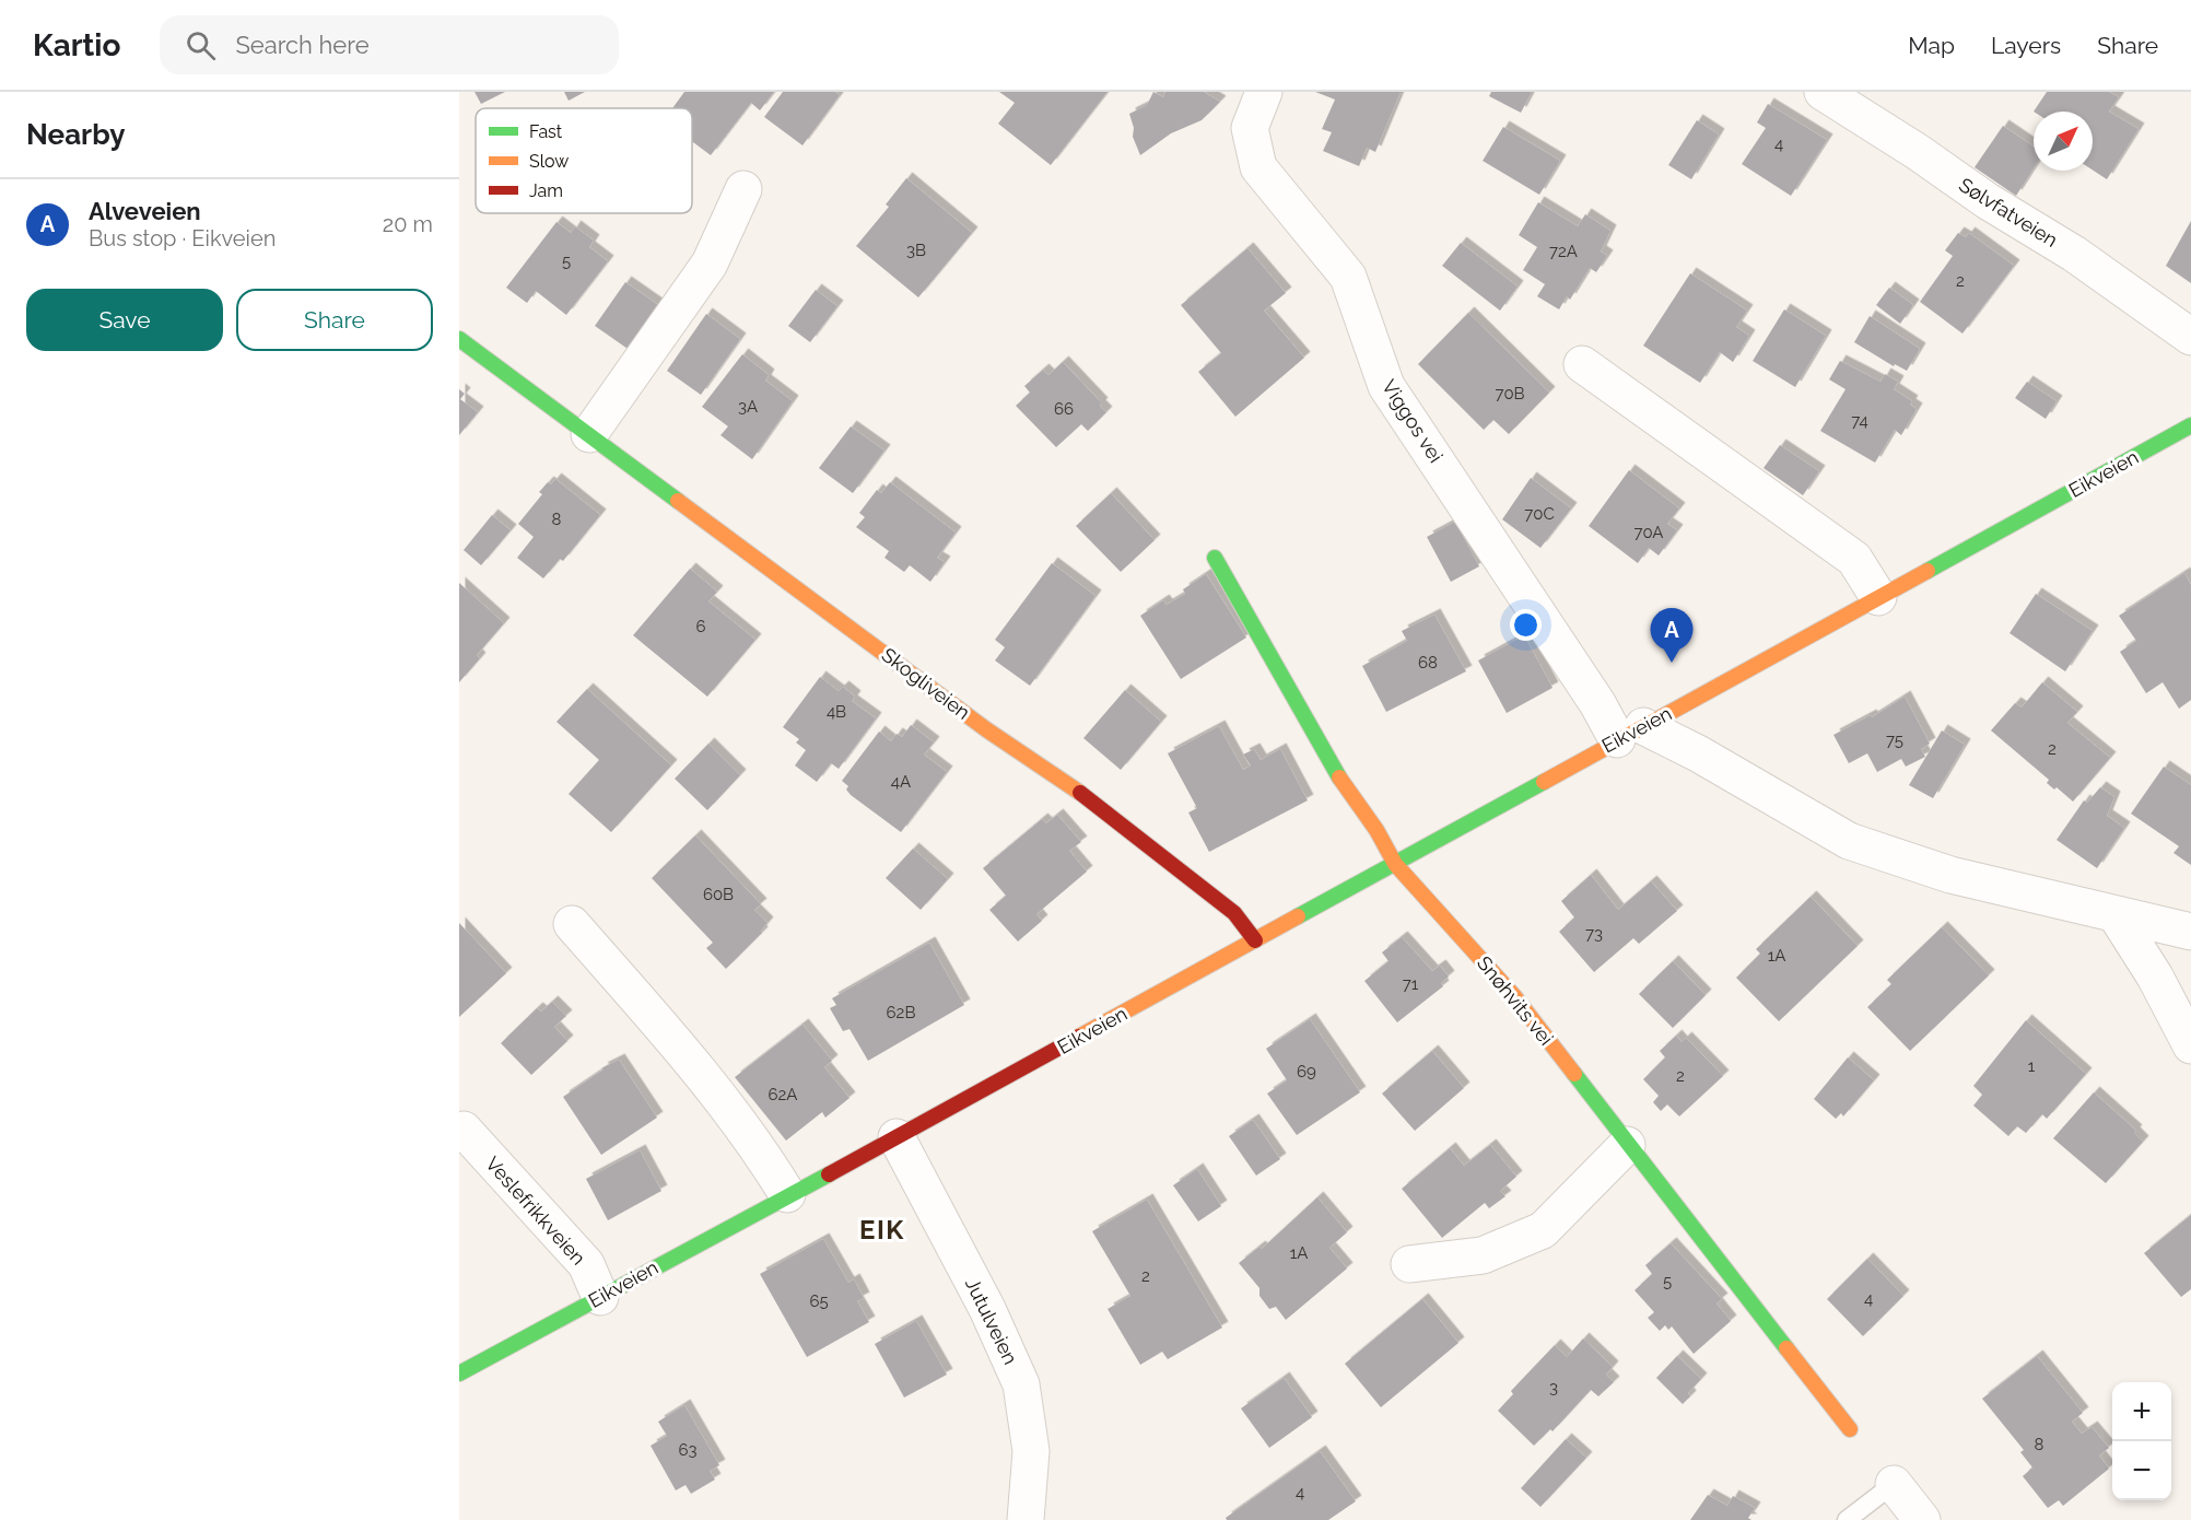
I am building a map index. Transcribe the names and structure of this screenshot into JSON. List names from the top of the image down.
{
  "streets": {
    "street": [
      "Sølvfatveien",
      "Viggos vei",
      "Eikveien",
      "Skogliveien",
      "Snøhvits vei",
      "Veslefrikkveien",
      "Jutulveien"
    ]
  },
  "crossings": [
    ["Viggos vei", "Eikveien"],
    ["Eikveien", "Skogliveien"],
    ["Eikveien", "Snøhvits vei"],
    ["Eikveien", "Veslefrikkveien"],
    ["Eikveien", "Jutulveien"]
  ],
  "districts": ["EIK"],
  "house_numbers": [
    "4",
    "3B",
    "72A",
    "5",
    "2",
    "70B",
    "3A",
    "66",
    "74",
    "70C",
    "8",
    "70A",
    "6",
    "68",
    "4B",
    "75",
    "2",
    "4A",
    "60B",
    "73",
    "1A",
    "71",
    "62B",
    "1",
    "69",
    "2",
    "62A",
    "1A",
    "2",
    "5",
    "4",
    "65",
    "3",
    "8",
    "63",
    "4"
  ],
  "legend": ["Fast", "Slow", "Jam"],
  "north": "top right",
  "page": {
    "header": "Kartio",
    "search": "Search here",
    "nav": ["Map", "Layers", "Share"],
    "heading": "Nearby",
    "list": [
      {
        "mark": "A",
        "name": "Alveveien",
        "note": "Bus stop · Eikveien",
        "value": "20 m"
      }
    ],
    "buttons": ["Save", "Share"],
    "pins": "A",
    "map_buttons": ["+", "−"]
  }
}
